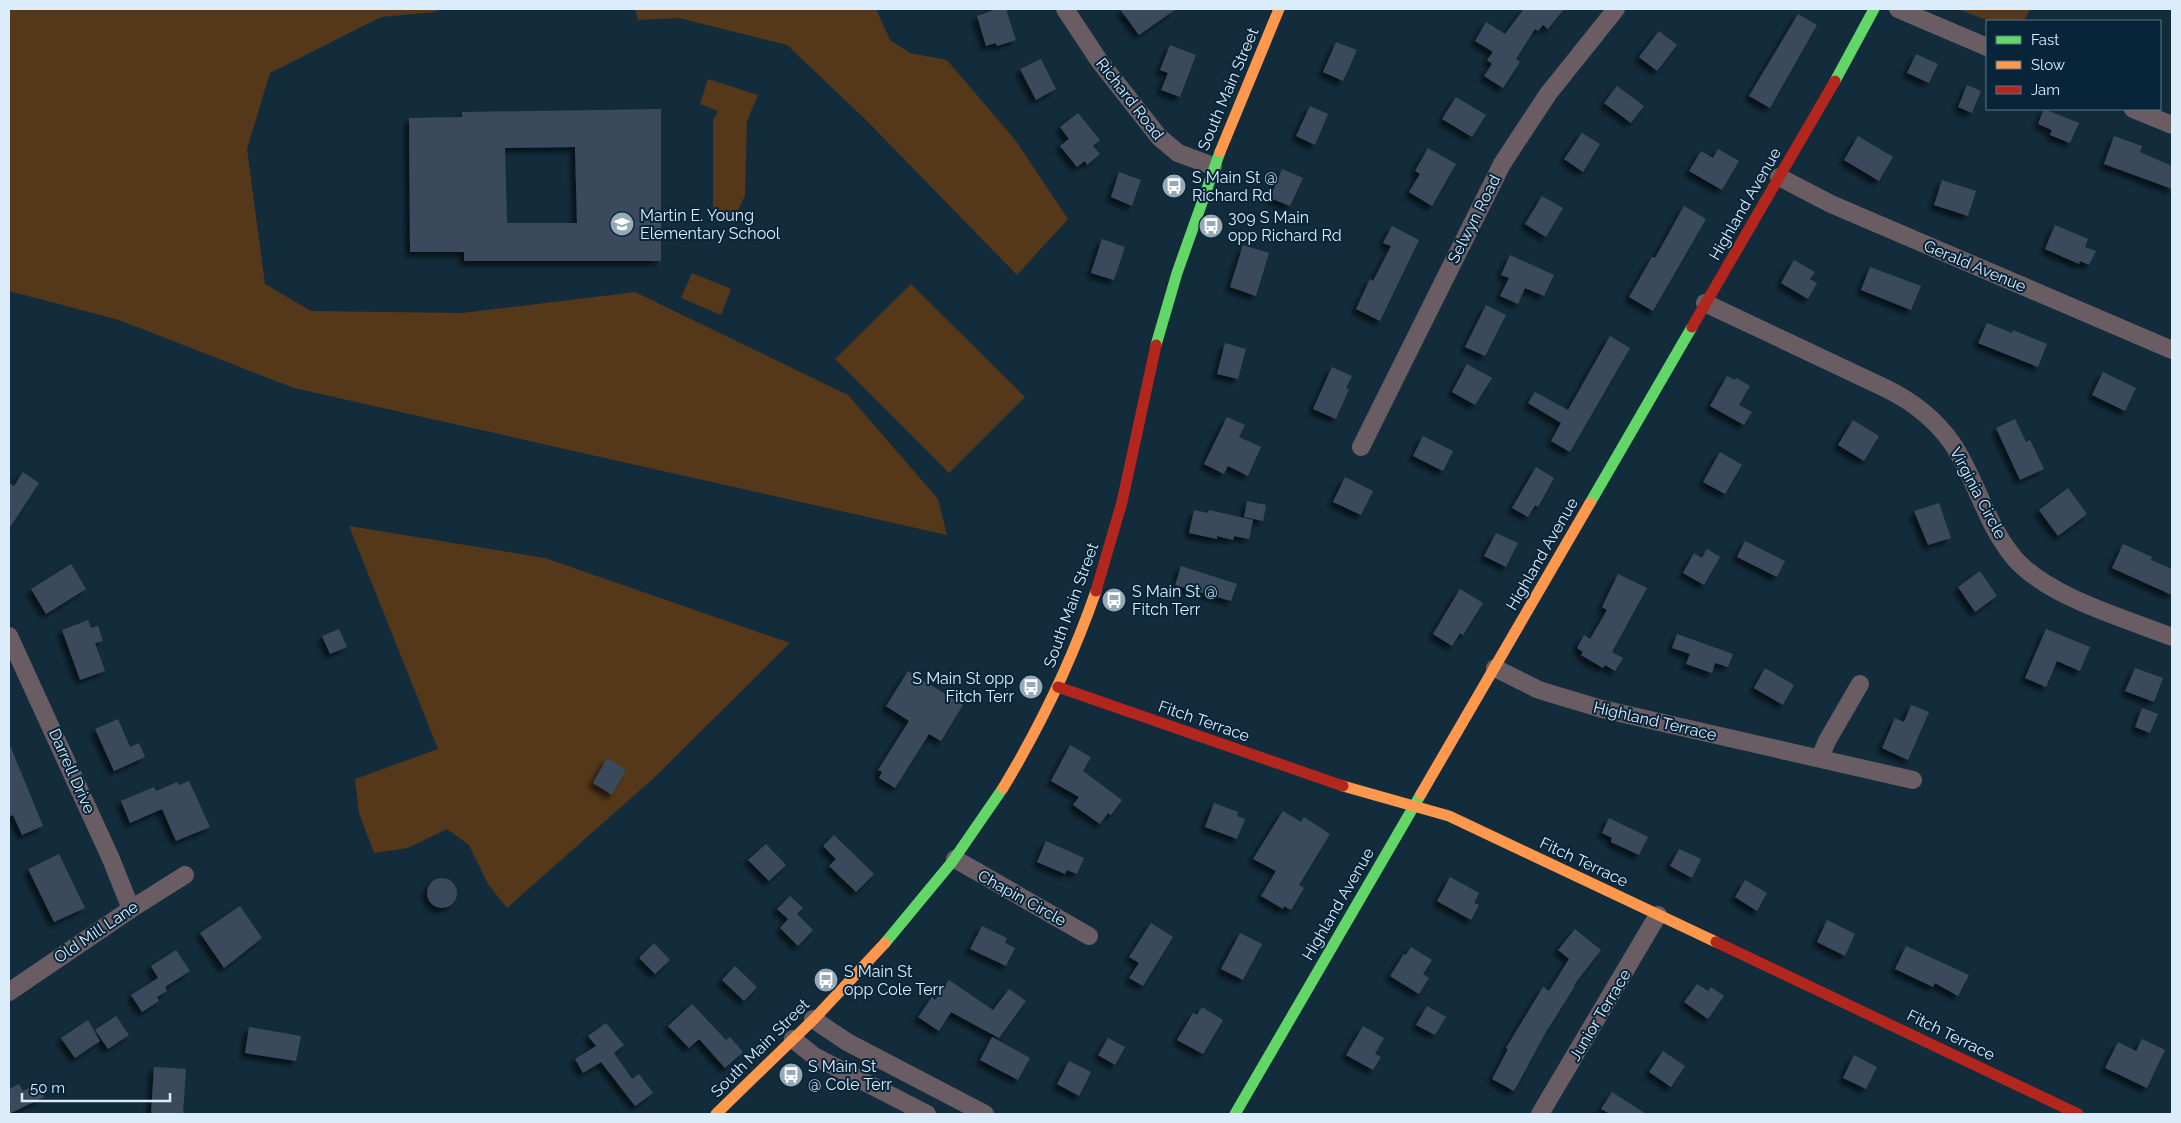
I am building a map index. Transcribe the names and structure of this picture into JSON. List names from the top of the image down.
{
  "streets": {
    "street": [
      "South Main Street",
      "Richard Road",
      "Highland Avenue",
      "Selwyn Road",
      "Gerald Avenue",
      "Virginia Circle",
      "Fitch Terrace",
      "Highland Terrace",
      "Darrell Drive",
      "Chapin Circle",
      "Old Mill Lane",
      "Junior Terrace"
    ]
  },
  "crossings": [
    ["South Main Street", "Richard Road"],
    ["South Main Street", "Fitch Terrace"],
    ["South Main Street", "Chapin Circle"],
    ["Highland Avenue", "Gerald Avenue"],
    ["Highland Avenue", "Virginia Circle"],
    ["Highland Avenue", "Fitch Terrace"],
    ["Highland Avenue", "Highland Terrace"],
    ["Fitch Terrace", "Junior Terrace"],
    ["Darrell Drive", "Old Mill Lane"]
  ],
  "places": {
    "bus stop": [
      "S Main St @ Richard Rd",
      "309 S Main opp Richard Rd",
      "S Main St @ Fitch Terr",
      "S Main St opp Fitch Terr",
      "S Main St opp Cole Terr",
      "S Main St @ Cole Terr"
    ],
    "school or university": ["Martin E. Young Elementary School"]
  },
  "legend": ["Fast", "Slow", "Jam"],
  "scale_bar": "50 m"
}
